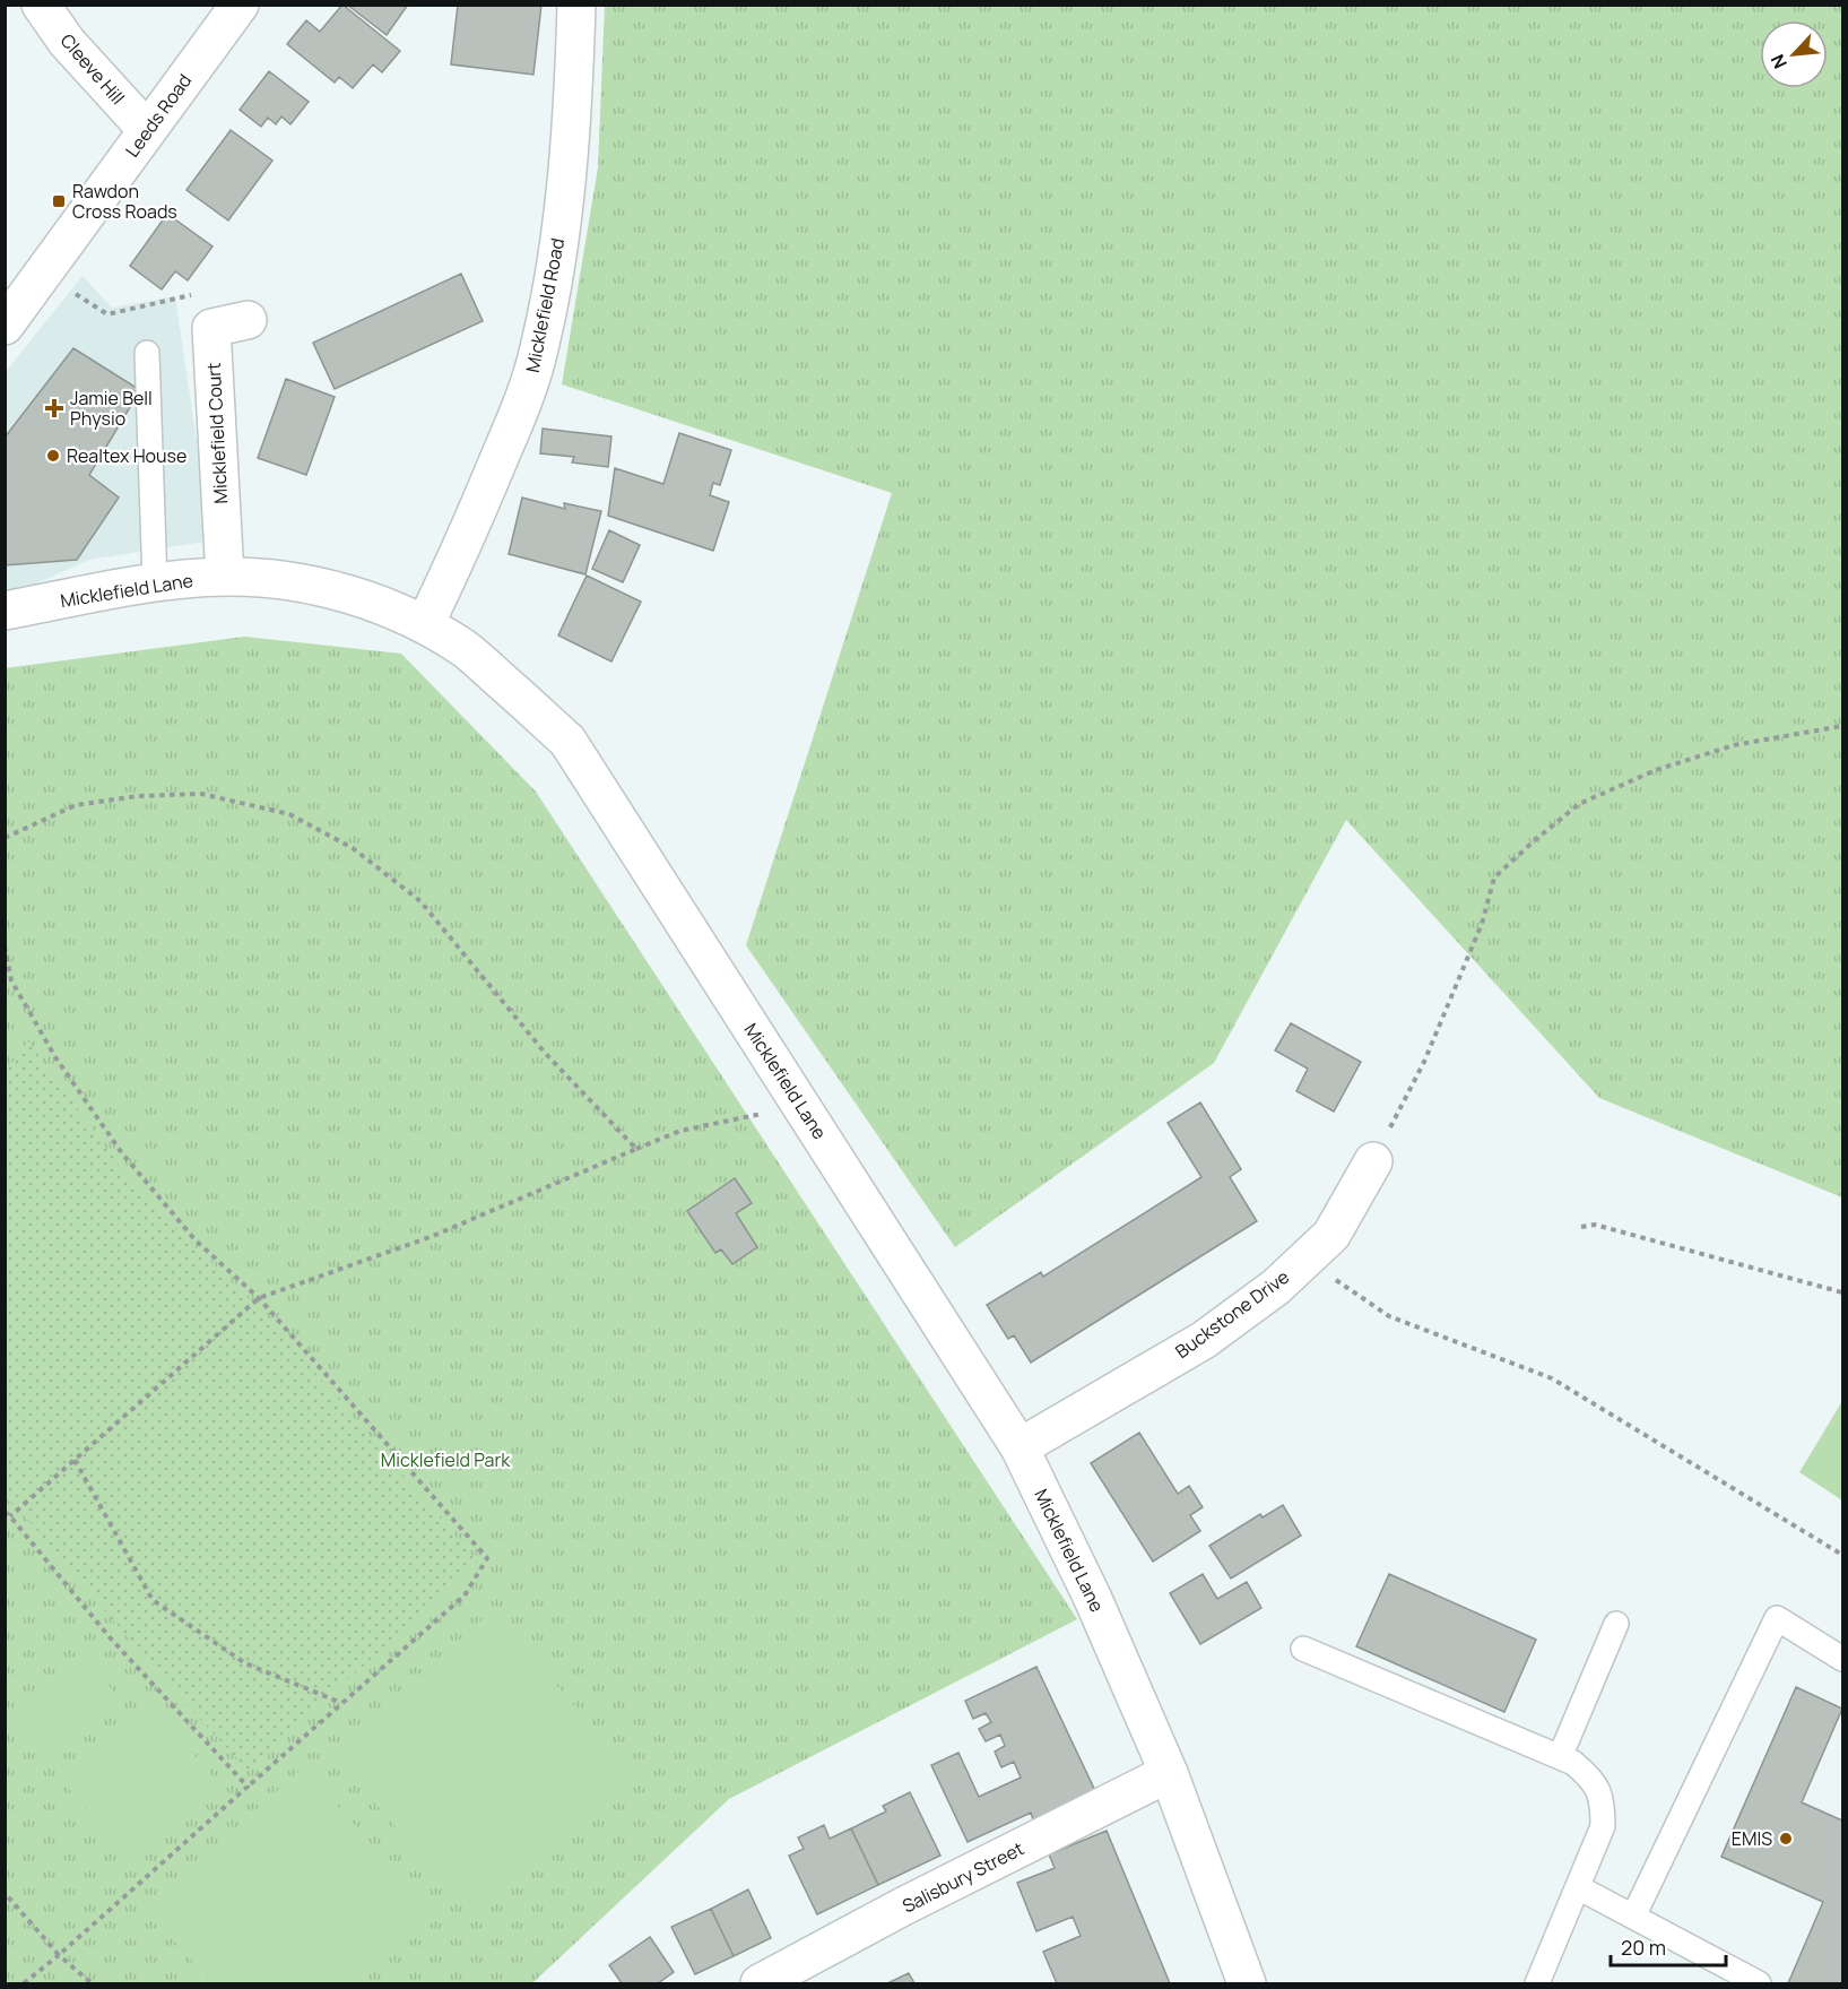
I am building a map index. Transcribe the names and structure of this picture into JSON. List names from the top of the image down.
{
  "streets": {
    "main road": [
      "Cleeve Hill",
      "Leeds Road",
      "Micklefield Road",
      "Micklefield Court",
      "Micklefield Lane",
      "Buckstone Drive",
      "Salisbury Street"
    ]
  },
  "crossings": [
    ["Cleeve Hill", "Leeds Road"],
    ["Micklefield Road", "Micklefield Lane"],
    ["Micklefield Court", "Micklefield Lane"],
    ["Micklefield Lane", "Buckstone Drive"],
    ["Micklefield Lane", "Salisbury Street"]
  ],
  "parks": ["Micklefield Park"],
  "places": {
    "transit": ["Rawdon Cross Roads"],
    "health": ["Jamie Bell Physio"],
    "other": ["Realtex House", "EMIS"]
  },
  "scale_bar": "20 m",
  "north": "bottom left"
}
